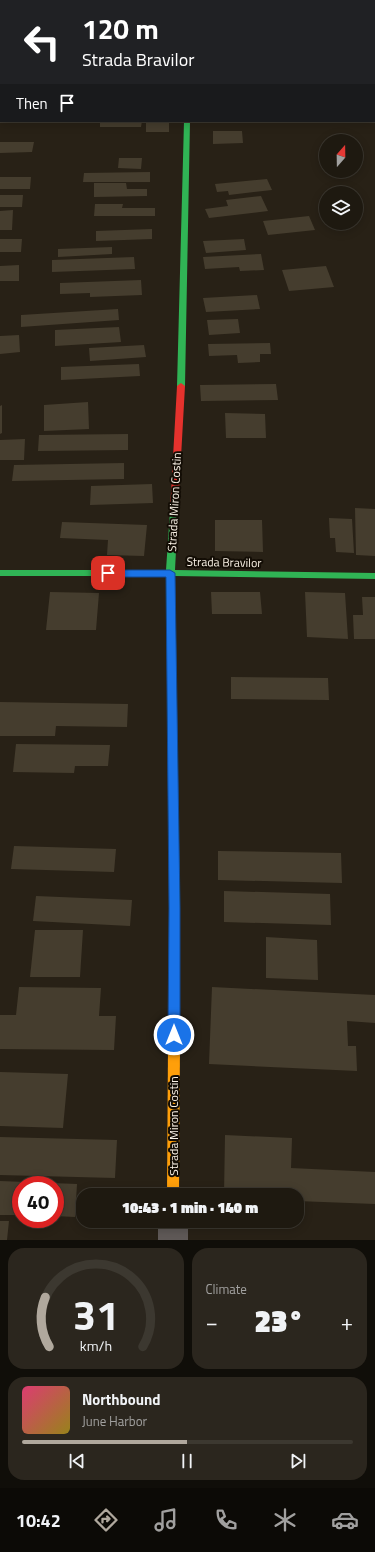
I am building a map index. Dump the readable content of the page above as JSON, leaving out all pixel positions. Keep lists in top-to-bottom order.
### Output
{
  "streets": {
    "street": ["Strada Miron Costin", "Strada Bravilor"]
  },
  "crossings": [
    ["Strada Miron Costin", "Strada Bravilor"]
  ],
  "north": "top",
  "page": {
    "turn": ["120 m", "Strada Bravilor"],
    "then": "Then",
    "limit": "40",
    "trip": "10:43 · 1 min · 140 m",
    "tile": "Climate",
    "heat": ["−", "23°", "+"],
    "song": ["Northbound", "June Harbor"],
    "tabs": "10:42",
    "gauge": ["31", "km/h"]
  }
}
